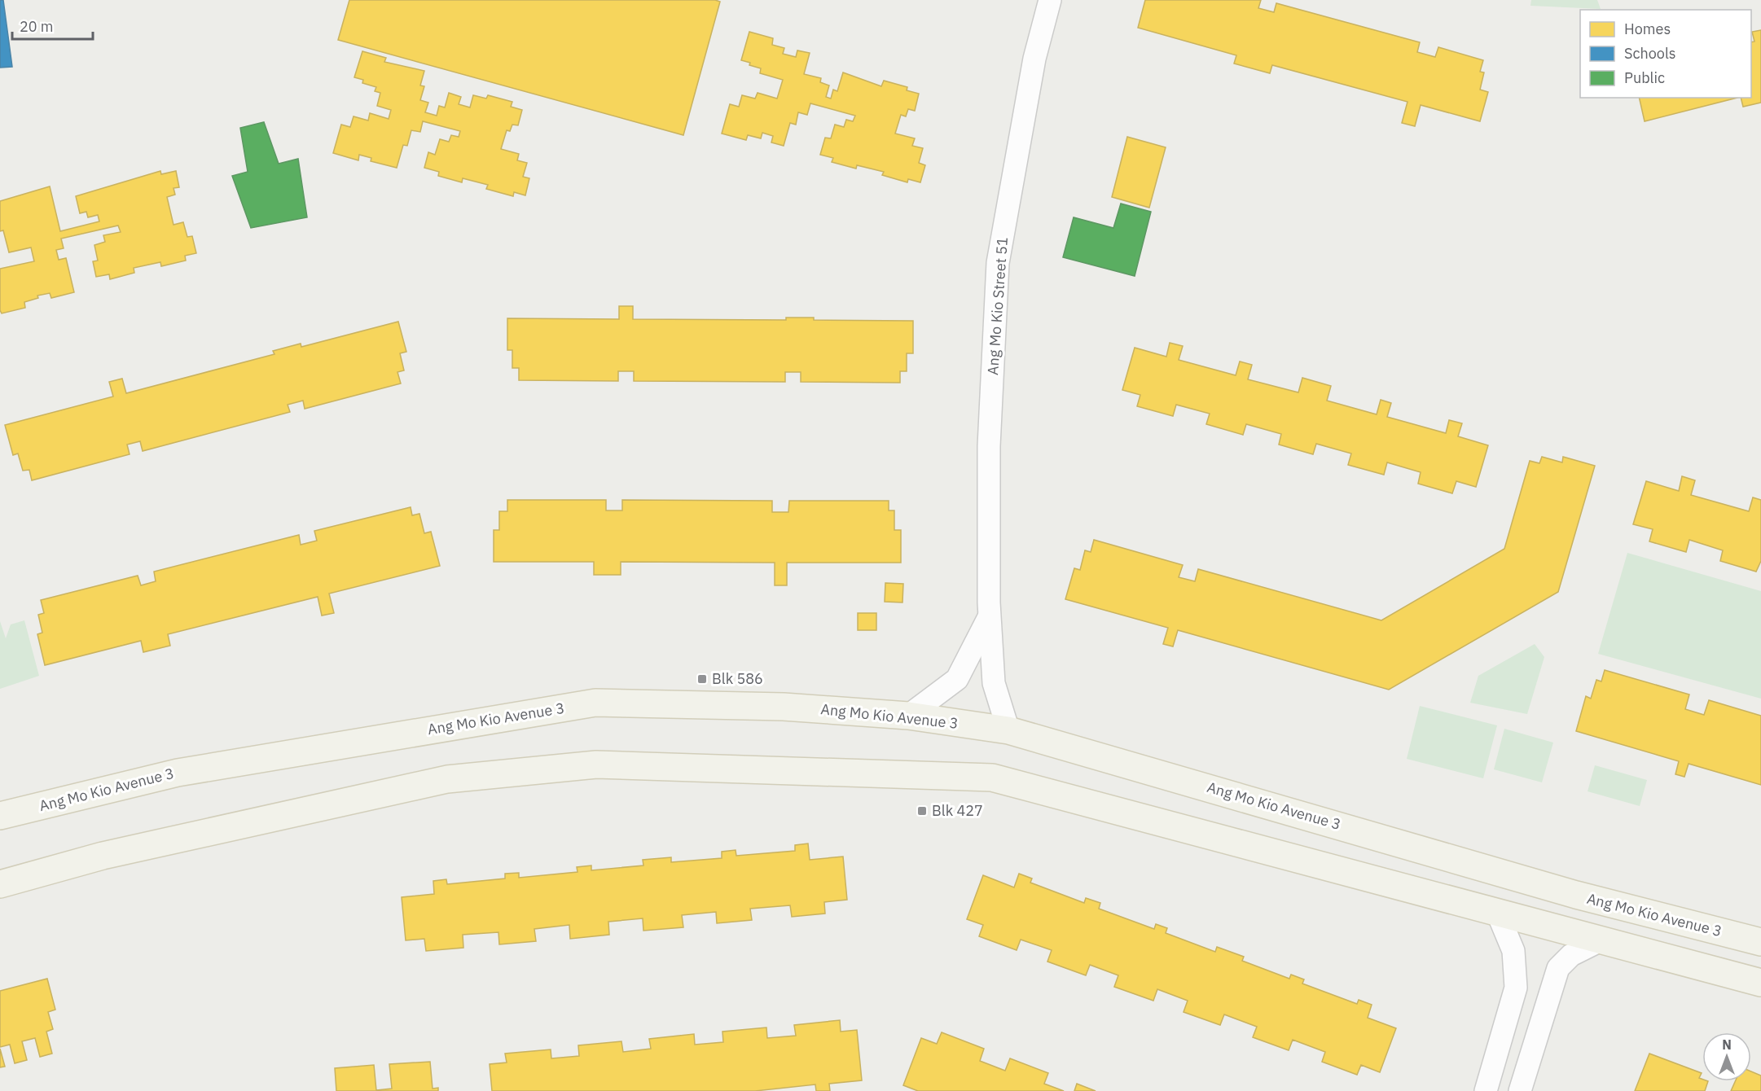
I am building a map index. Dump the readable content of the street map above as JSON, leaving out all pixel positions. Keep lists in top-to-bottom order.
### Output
{
  "streets": {
    "main road": ["Ang Mo Kio Avenue 3"],
    "street": ["Ang Mo Kio Street 51"]
  },
  "crossings": [
    ["Ang Mo Kio Street 51", "Ang Mo Kio Avenue 3"]
  ],
  "places": {
    "transit": ["Blk 586", "Blk 427"]
  },
  "legend": ["Homes", "Schools", "Public"],
  "scale_bar": "20 m",
  "north": "top"
}
